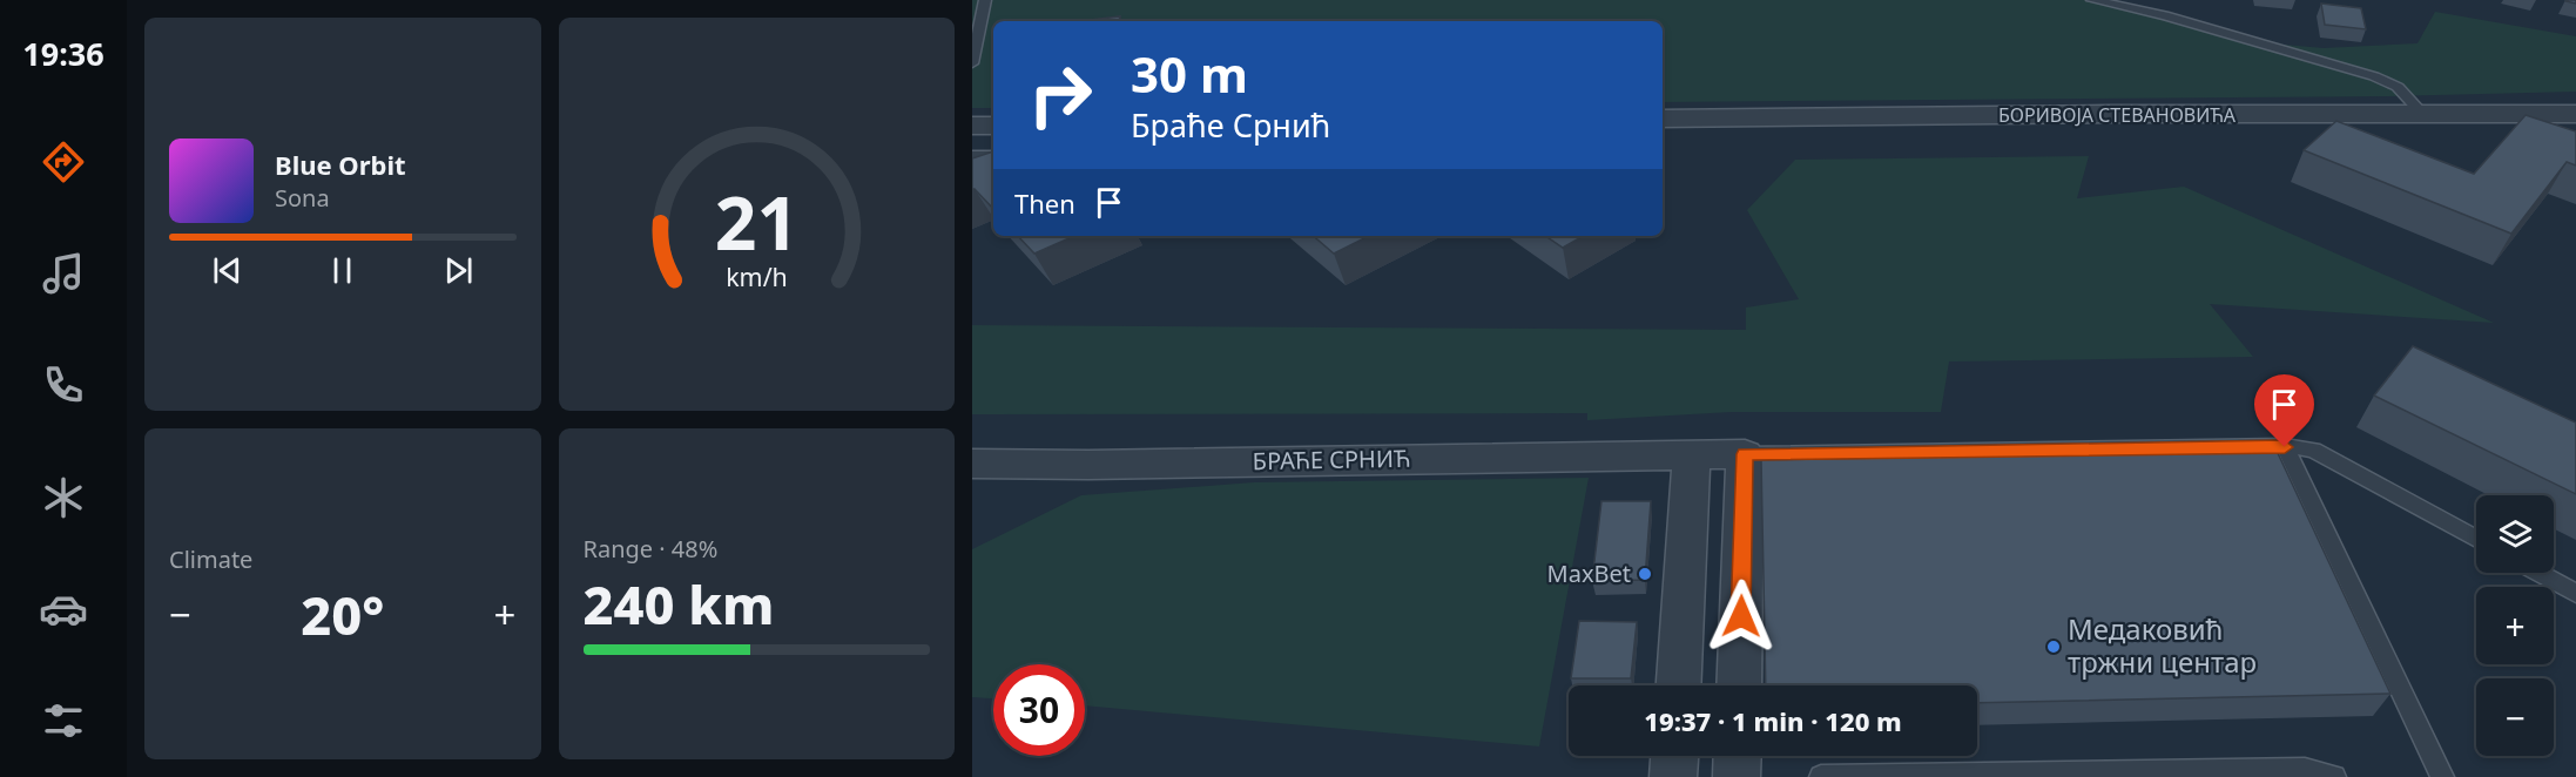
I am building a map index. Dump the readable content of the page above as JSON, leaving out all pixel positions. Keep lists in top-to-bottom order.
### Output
{
  "streets": {
    "street": ["БОРИВОЈА СТЕВАНОВИЋА", "БРАЋЕ СРНИЋ"]
  },
  "places": ["MaxBet", "Медаковић тржни центар"],
  "page": {
    "tabs": "19:36",
    "turn": ["30 m", "Браће Срнић"],
    "song": ["Blue Orbit", "Sona"],
    "then": "Then",
    "tile": [
      "Climate",
      ["Range · 48%", "240 km"]
    ],
    "map_buttons": ["+", "−"],
    "heat": ["−", "20°", "+"],
    "limit": "30",
    "trip": "19:37 · 1 min · 120 m",
    "gauge": ["21", "km/h"]
  }
}
